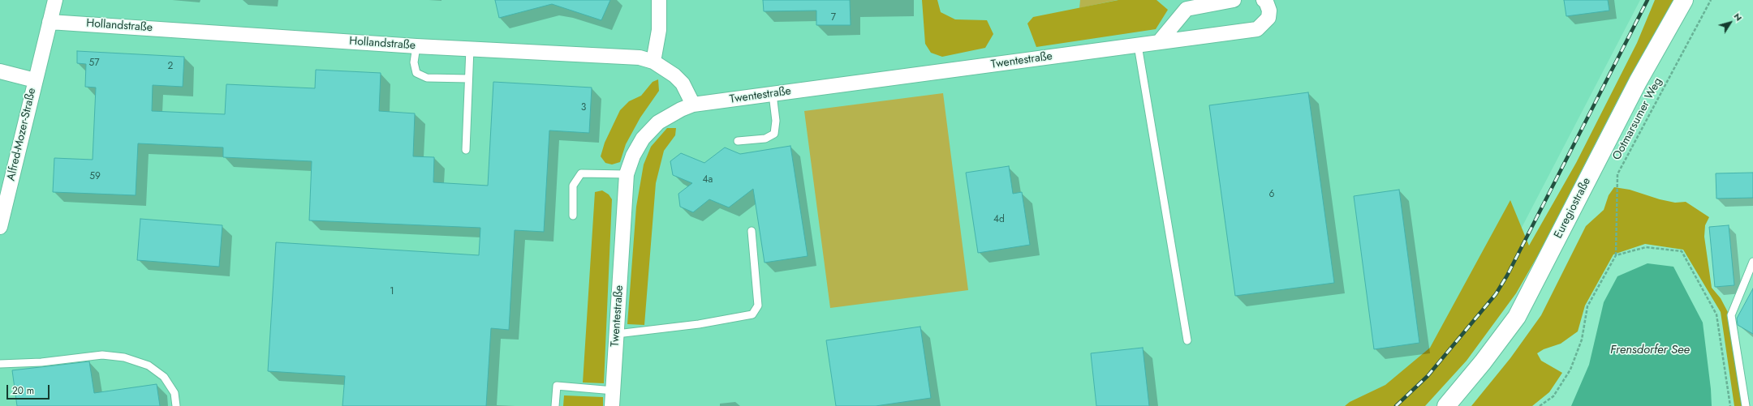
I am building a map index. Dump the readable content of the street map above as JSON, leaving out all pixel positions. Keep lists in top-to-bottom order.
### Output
{
  "streets": {
    "main road": ["Euregiostraße"],
    "street": ["Hollandstraße", "Twentestraße", "Alfred-Mozer-Straße"],
    "path": ["Ootmarsumer Weg"]
  },
  "crossings": [
    ["Hollandstraße", "Twentestraße"],
    ["Hollandstraße", "Alfred-Mozer-Straße"]
  ],
  "water": ["Frensdorfer See"],
  "house_numbers": [
    "7",
    "57",
    "2",
    "3",
    "59",
    "4a",
    "6",
    "4d",
    "1"
  ],
  "scale_bar": "20 m",
  "north": "top right"
}
